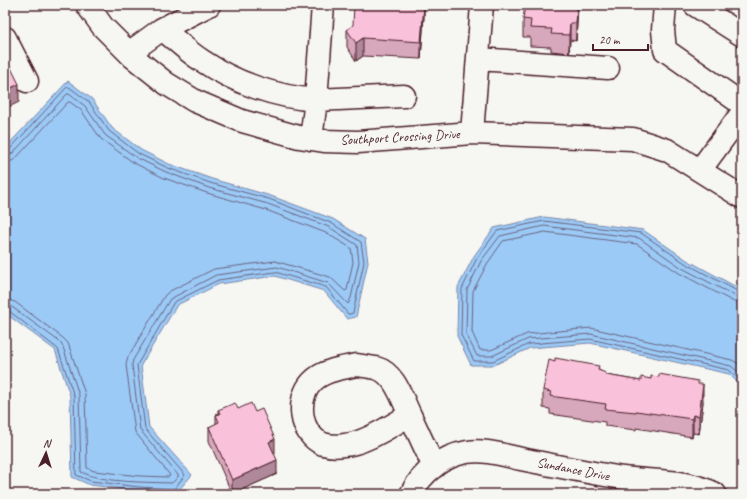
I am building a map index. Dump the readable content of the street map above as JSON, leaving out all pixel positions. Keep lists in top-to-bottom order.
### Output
{
  "streets": {
    "street": ["Southport Crossing Drive", "Sundance Drive"]
  },
  "scale_bar": "20 m",
  "north": "top"
}
